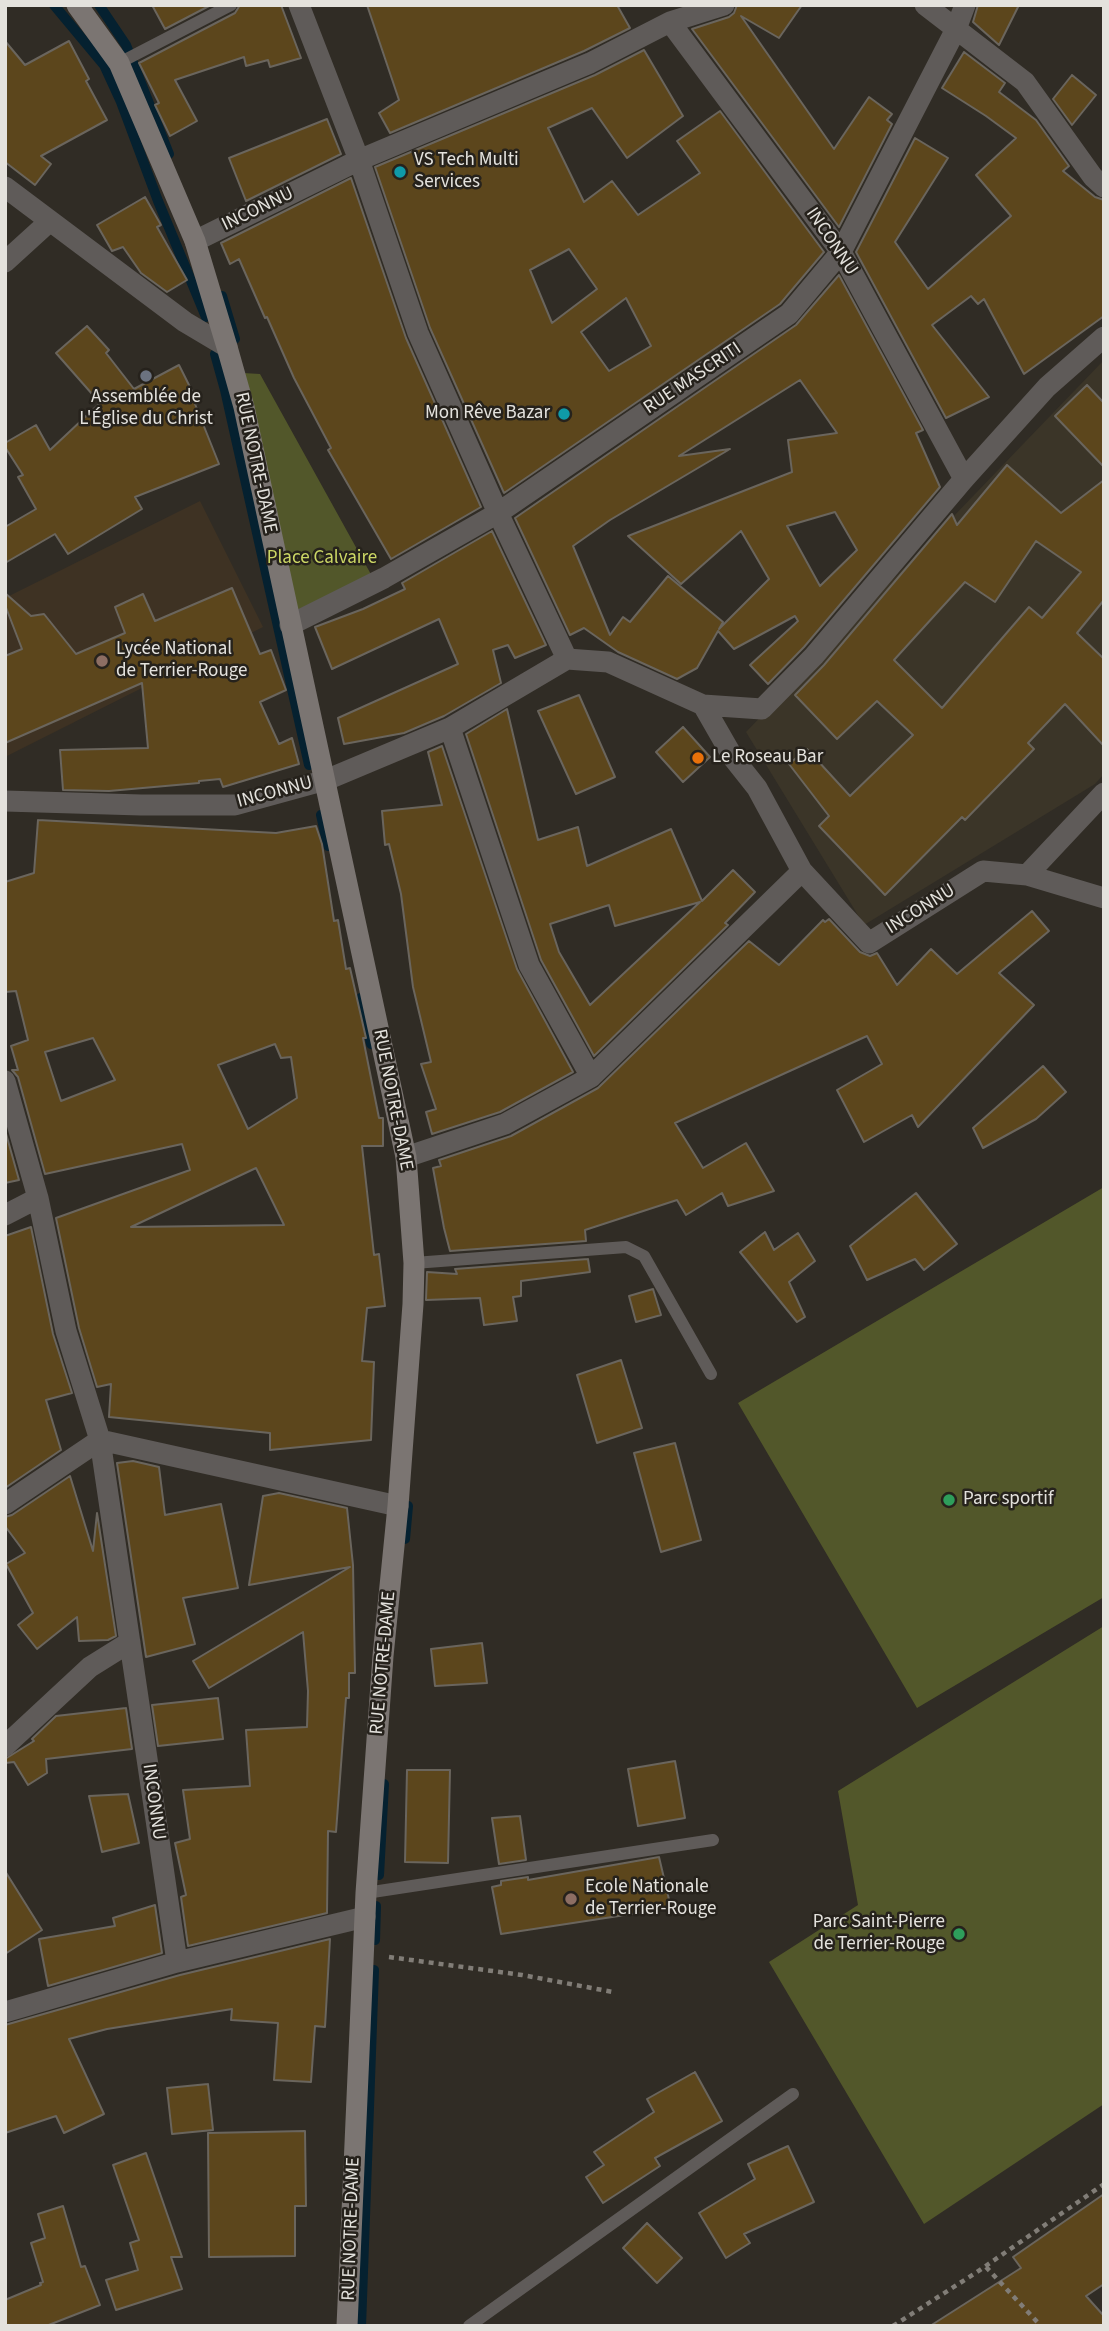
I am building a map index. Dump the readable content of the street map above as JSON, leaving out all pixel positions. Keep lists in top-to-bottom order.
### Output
{
  "streets": {
    "street": ["INCONNU", "RUE MASCRITI", "RUE NOTRE-DAME"]
  },
  "crossings": [
    ["INCONNU", "RUE MASCRITI"],
    ["INCONNU", "RUE NOTRE-DAME"],
    ["RUE MASCRITI", "RUE NOTRE-DAME"]
  ],
  "parks": ["Place Calvaire"],
  "places": [
    "VS Tech Multi Services",
    "Assemblée de L'Église du Christ",
    "Mon Rêve Bazar",
    "Lycée National de Terrier-Rouge",
    "Le Roseau Bar",
    "Parc sportif",
    "Ecole Nationale de Terrier-Rouge",
    "Parc Saint-Pierre de Terrier-Rouge"
  ]
}
